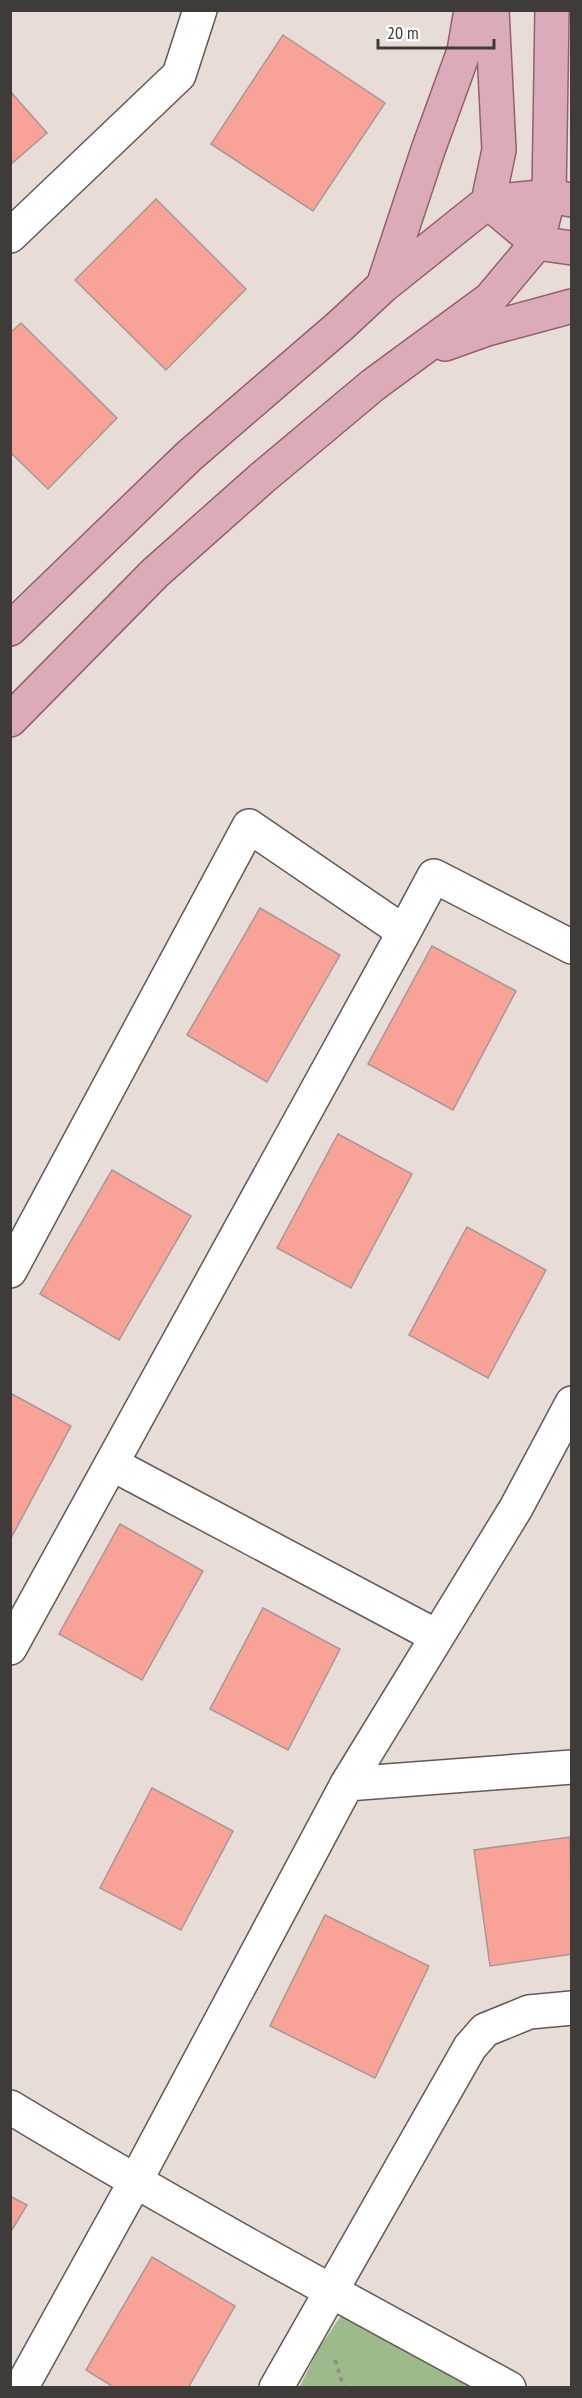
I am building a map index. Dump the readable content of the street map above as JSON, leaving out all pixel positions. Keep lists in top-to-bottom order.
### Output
{
  "scale_bar": "20 m"
}
